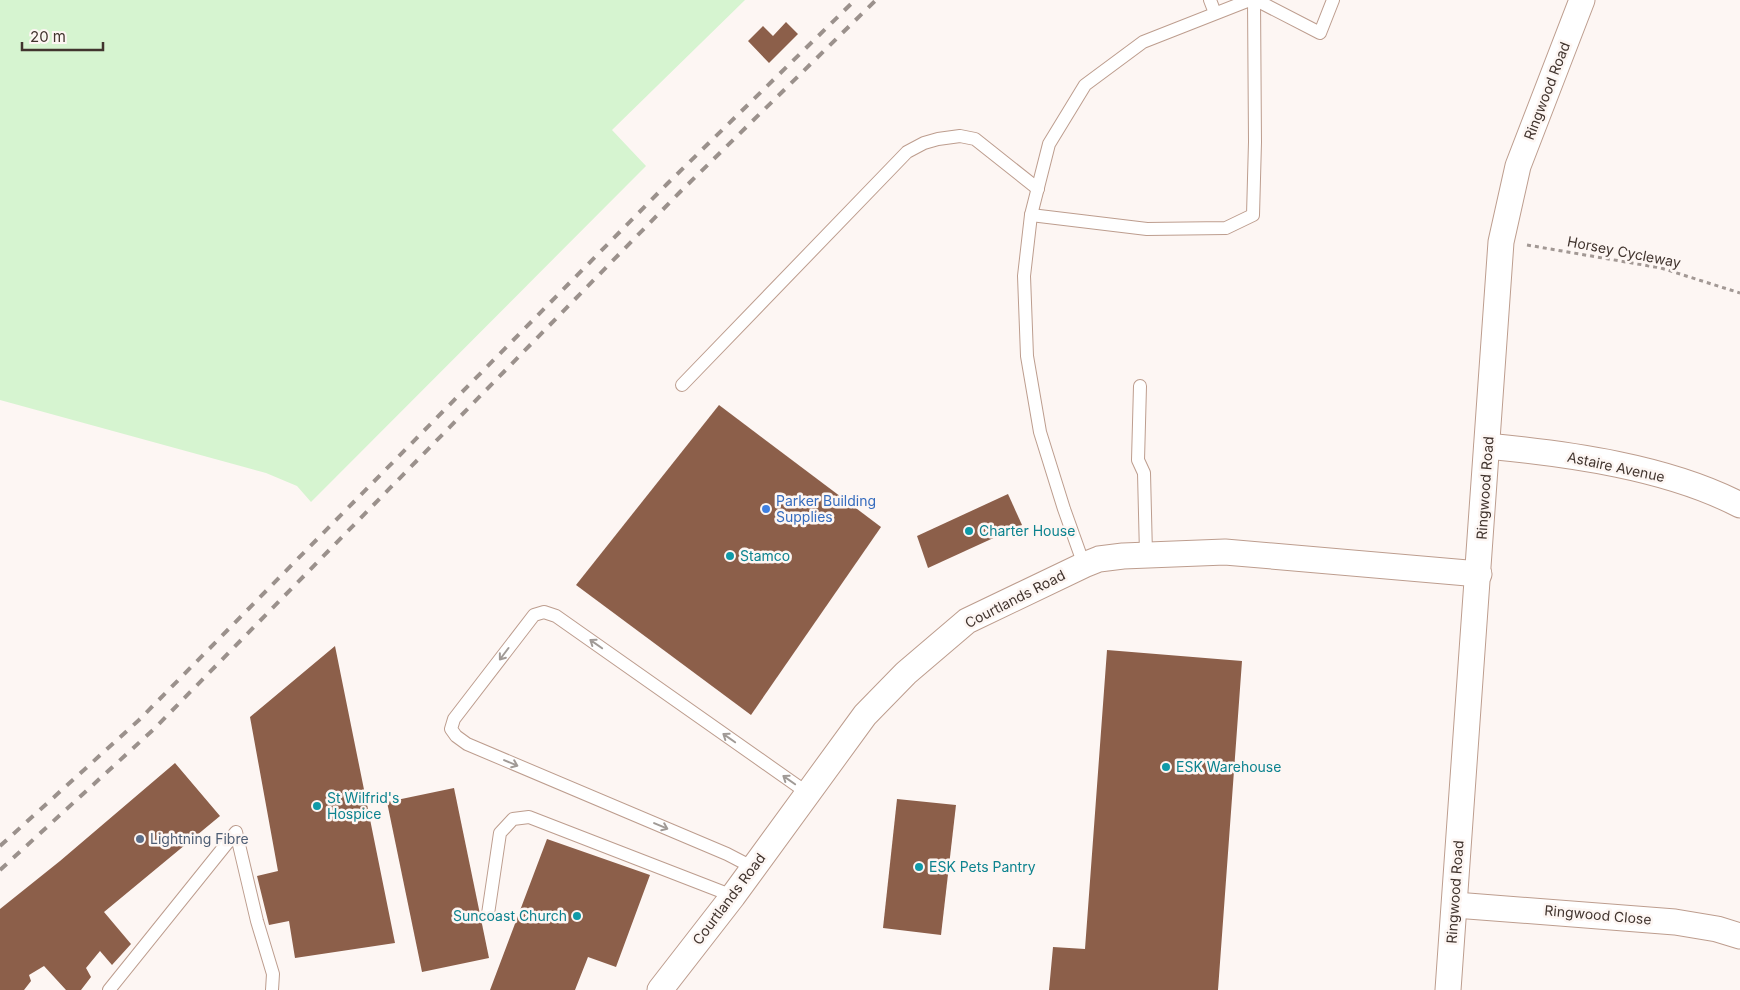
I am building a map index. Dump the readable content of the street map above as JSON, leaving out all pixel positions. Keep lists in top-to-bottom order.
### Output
{
  "streets": {
    "street": [
      "Ringwood Road",
      "Astaire Avenue",
      "Courtlands Road",
      "Ringwood Close"
    ],
    "path": ["Horsey Cycleway"]
  },
  "crossings": [
    ["Ringwood Road", "Horsey Cycleway"],
    ["Ringwood Road", "Astaire Avenue"],
    ["Ringwood Road", "Courtlands Road"],
    ["Ringwood Road", "Ringwood Close"]
  ],
  "places": [
    "Parker Building Supplies",
    "Charter House",
    "Stamco",
    "ESK Warehouse",
    "St Wilfrid's Hospice",
    "Lightning Fibre",
    "ESK Pets Pantry",
    "Suncoast Church"
  ],
  "scale_bar": "20 m"
}
